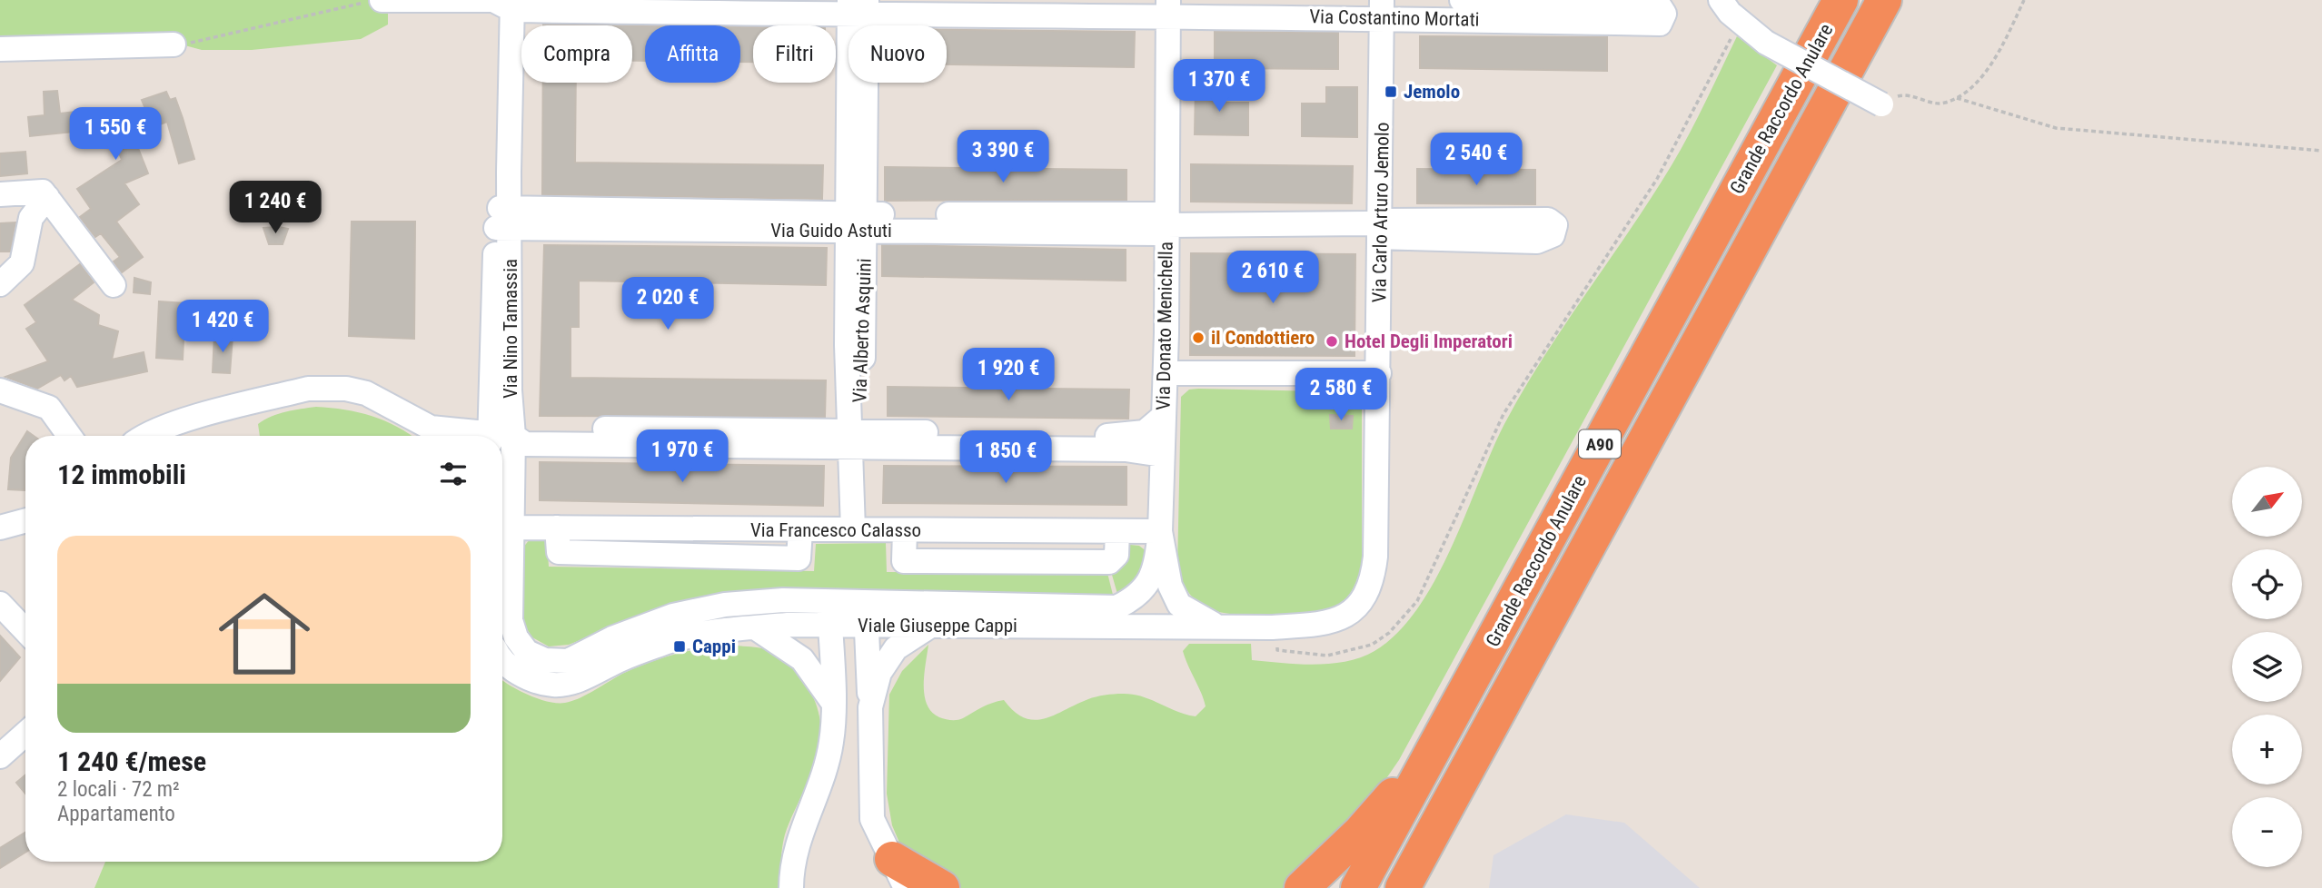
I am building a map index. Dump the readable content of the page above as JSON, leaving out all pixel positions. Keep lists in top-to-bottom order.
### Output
{
  "streets": {
    "highway": ["Grande Raccordo Anulare", "A90"],
    "street": [
      "Via Costantino Mortati",
      "Via Carlo Arturo Jemolo",
      "Via Guido Astuti",
      "Via Donato Menichella",
      "Via Nino Tamassia",
      "Via Alberto Asquini",
      "Via Francesco Calasso",
      "Viale Giuseppe Cappi"
    ]
  },
  "crossings": [
    ["Via Costantino Mortati", "Via Carlo Arturo Jemolo"],
    ["Via Costantino Mortati", "Via Donato Menichella"],
    ["Via Costantino Mortati", "Via Nino Tamassia"],
    ["Via Costantino Mortati", "Via Alberto Asquini"],
    ["Via Carlo Arturo Jemolo", "Via Guido Astuti"],
    ["Via Carlo Arturo Jemolo", "Viale Giuseppe Cappi"],
    ["Via Guido Astuti", "Via Donato Menichella"],
    ["Via Guido Astuti", "Via Nino Tamassia"],
    ["Via Guido Astuti", "Via Alberto Asquini"],
    ["Via Donato Menichella", "Via Francesco Calasso"],
    ["Via Donato Menichella", "Viale Giuseppe Cappi"],
    ["Via Nino Tamassia", "Via Francesco Calasso"],
    ["Via Nino Tamassia", "Viale Giuseppe Cappi"],
    ["Via Alberto Asquini", "Via Francesco Calasso"],
    ["Via Francesco Calasso", "Viale Giuseppe Cappi"]
  ],
  "places": {
    "transit": ["Jemolo", "Cappi"],
    "other": ["il Condottiero", "Hotel Degli Imperatori"]
  },
  "north": "top right",
  "page": {
    "chip": [
      "Compra",
      "Affitta",
      "Filtri",
      "Nuovo"
    ],
    "price": [
      "1 370 €",
      "1 550 €",
      "3 390 €",
      "2 540 €",
      "1 240 €",
      "2 610 €",
      "2 020 €",
      "1 420 €",
      "1 920 €",
      "2 580 €",
      "1 970 €",
      "1 850 €"
    ],
    "heading": "12 immobili",
    "map_buttons": ["+", "−"],
    "list": [
      {
        "name": "1 240 €/mese",
        "note": "2 locali · 72 m² · Appartamento"
      }
    ]
  }
}
